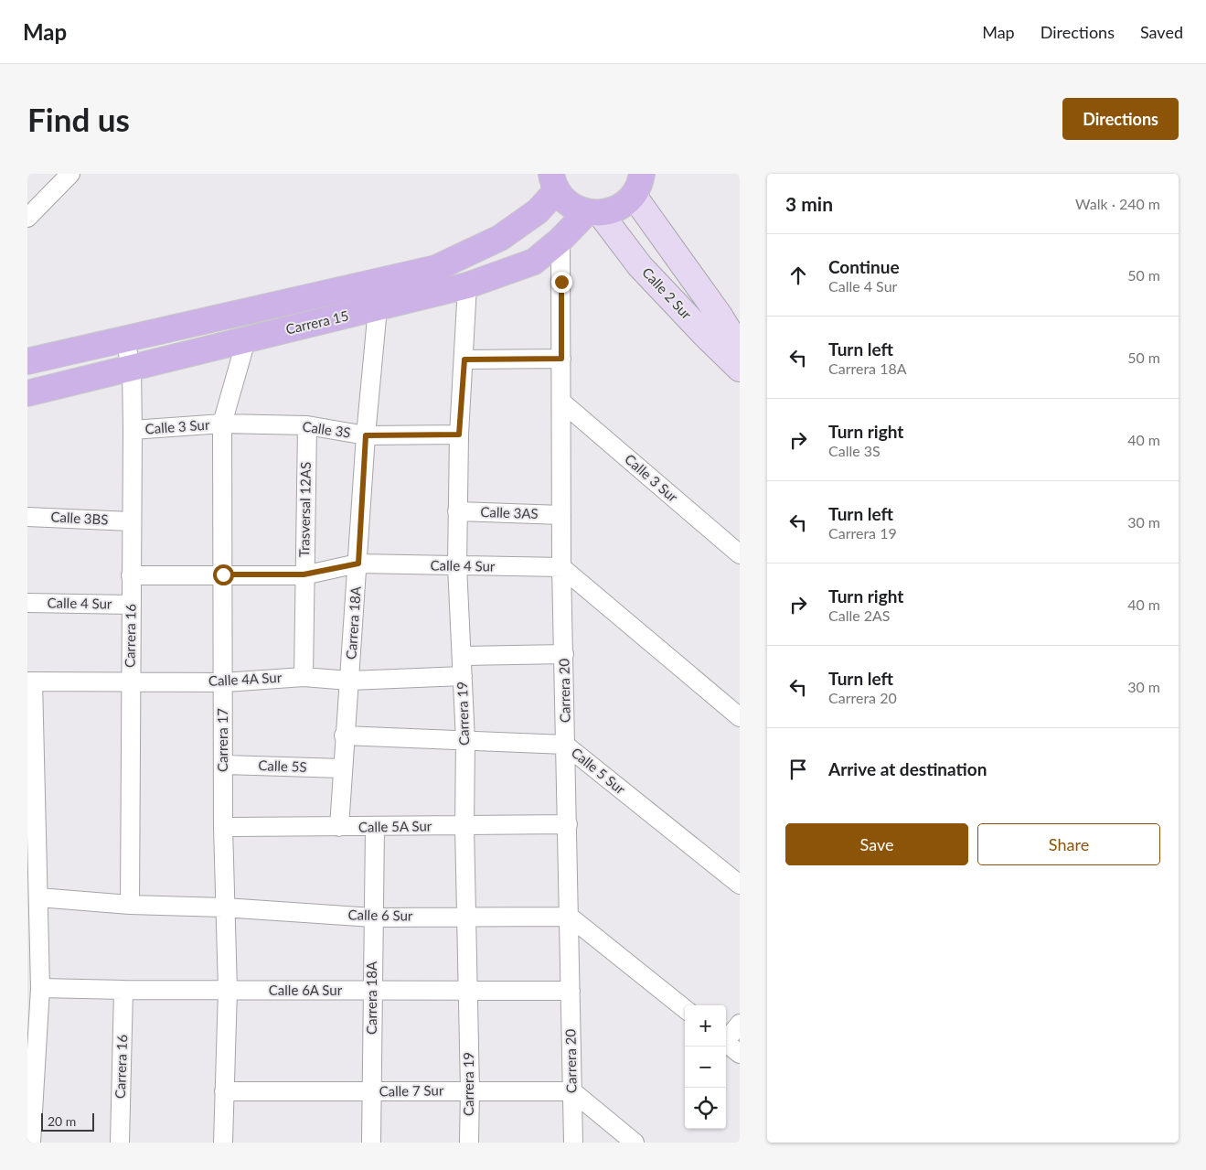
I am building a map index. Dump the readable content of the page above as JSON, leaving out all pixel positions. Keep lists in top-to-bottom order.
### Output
{
  "streets": {
    "main road": ["Carrera 15"],
    "street": [
      "Calle 2 Sur",
      "Calle 3 Sur",
      "Calle 3S",
      "Trasversal 12AS",
      "Calle 3AS",
      "Calle 3BS",
      "Calle 4 Sur",
      "Carrera 18A",
      "Carrera 16",
      "Calle 4A Sur",
      "Carrera 20",
      "Carrera 19",
      "Carrera 17",
      "Calle 5S",
      "Calle 5 Sur",
      "Calle 5A Sur",
      "Calle 6 Sur",
      "Calle 6A Sur",
      "Calle 7 Sur"
    ]
  },
  "crossings": [
    ["Calle 2 Sur", "Carrera 15"],
    ["Carrera 15", "Carrera 18A"],
    ["Carrera 15", "Carrera 16"],
    ["Carrera 15", "Carrera 20"],
    ["Carrera 15", "Carrera 19"],
    ["Carrera 15", "Carrera 17"],
    ["Calle 3 Sur", "Calle 3S"],
    ["Calle 3 Sur", "Carrera 16"],
    ["Calle 3 Sur", "Carrera 20"],
    ["Calle 3 Sur", "Carrera 17"],
    ["Calle 3S", "Trasversal 12AS"],
    ["Calle 3S", "Carrera 18A"],
    ["Calle 3S", "Carrera 19"],
    ["Calle 3S", "Carrera 17"],
    ["Trasversal 12AS", "Calle 4 Sur"],
    ["Trasversal 12AS", "Calle 4A Sur"],
    ["Calle 3AS", "Carrera 20"],
    ["Calle 3AS", "Carrera 19"],
    ["Calle 3BS", "Carrera 16"],
    ["Calle 4 Sur", "Carrera 18A"],
    ["Calle 4 Sur", "Carrera 16"],
    ["Calle 4 Sur", "Carrera 20"],
    ["Calle 4 Sur", "Carrera 19"],
    ["Calle 4 Sur", "Carrera 17"],
    ["Carrera 18A", "Calle 4A Sur"],
    ["Carrera 18A", "Calle 5S"],
    ["Carrera 18A", "Calle 5 Sur"],
    ["Carrera 18A", "Calle 5A Sur"],
    ["Carrera 18A", "Calle 6 Sur"],
    ["Carrera 18A", "Calle 6A Sur"],
    ["Carrera 18A", "Calle 7 Sur"],
    ["Carrera 16", "Calle 4A Sur"],
    ["Carrera 16", "Calle 6 Sur"],
    ["Carrera 16", "Calle 6A Sur"],
    ["Calle 4A Sur", "Carrera 19"],
    ["Calle 4A Sur", "Carrera 17"],
    ["Carrera 20", "Calle 5 Sur"],
    ["Carrera 20", "Calle 5A Sur"],
    ["Carrera 20", "Calle 6 Sur"],
    ["Carrera 20", "Calle 6A Sur"],
    ["Carrera 20", "Calle 7 Sur"],
    ["Carrera 19", "Calle 5 Sur"],
    ["Carrera 19", "Calle 5A Sur"],
    ["Carrera 19", "Calle 6 Sur"],
    ["Carrera 19", "Calle 6A Sur"],
    ["Carrera 19", "Calle 7 Sur"],
    ["Carrera 17", "Calle 5S"],
    ["Carrera 17", "Calle 5A Sur"],
    ["Carrera 17", "Calle 6 Sur"],
    ["Carrera 17", "Calle 6A Sur"],
    ["Carrera 17", "Calle 7 Sur"]
  ],
  "scale_bar": "20 m",
  "page": {
    "header": "Map",
    "nav": ["Map", "Directions", "Saved"],
    "buttons": [
      "Directions",
      ["Save", "Share"]
    ],
    "title": "Find us",
    "heading": ["3 min", "Walk · 240 m"],
    "list": [
      ["Continue", "Calle 4 Sur", "50 m"],
      ["Turn left", "Carrera 18A", "50 m"],
      ["Turn right", "Calle 3S", "40 m"],
      ["Turn left", "Carrera 19", "30 m"],
      ["Turn right", "Calle 2AS", "40 m"],
      ["Turn left", "Carrera 20", "30 m"],
      "Arrive at destination"
    ],
    "map_buttons": ["+", "−"],
    "scale": "20 m"
  }
}
